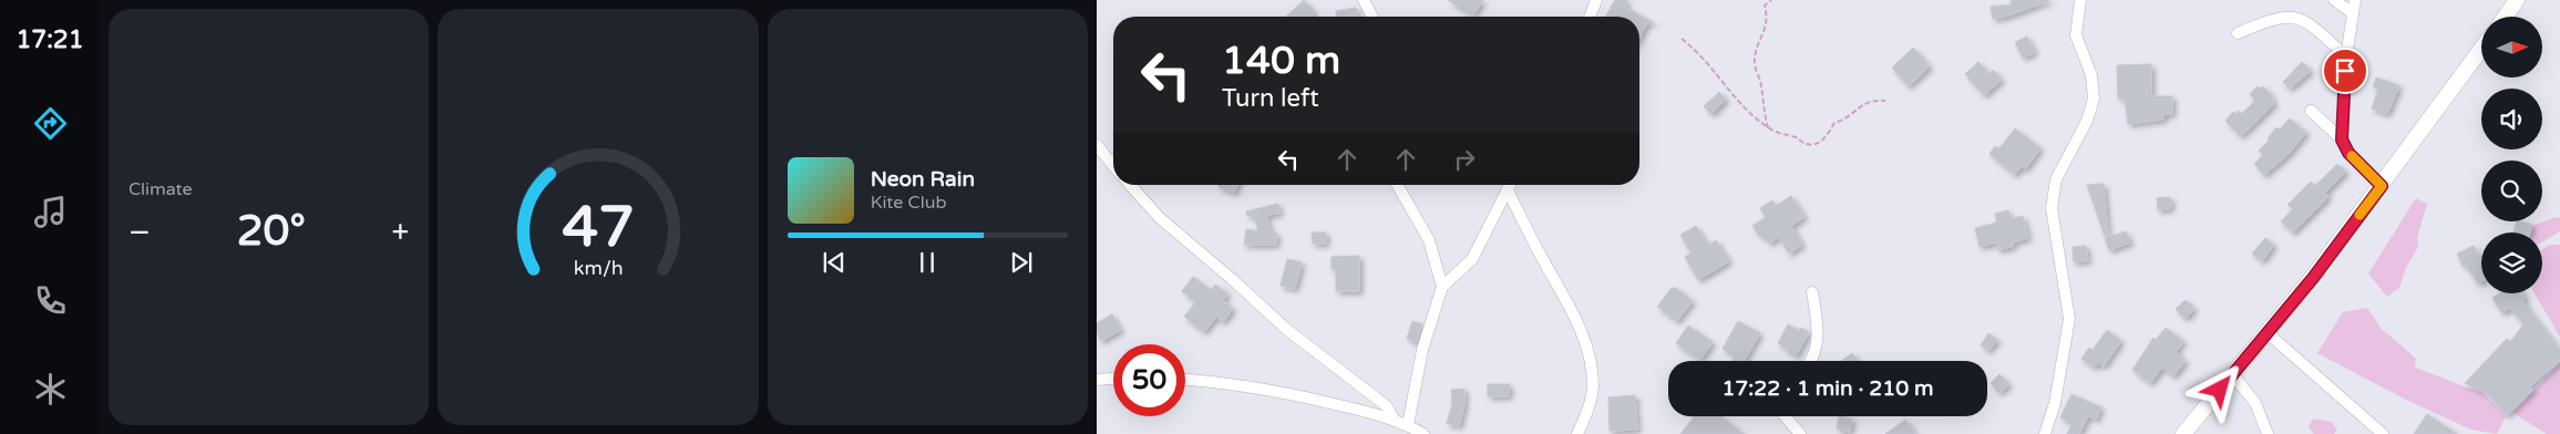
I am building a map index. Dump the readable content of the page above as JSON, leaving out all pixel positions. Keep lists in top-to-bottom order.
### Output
{
  "north": "right",
  "page": {
    "tabs": "17:21",
    "tile": "Climate",
    "turn": ["140 m", "Turn left"],
    "song": ["Neon Rain", "Kite Club"],
    "heat": ["−", "20°", "+"],
    "limit": "50",
    "trip": "17:22 · 1 min · 210 m",
    "gauge": ["47", "km/h"]
  }
}
